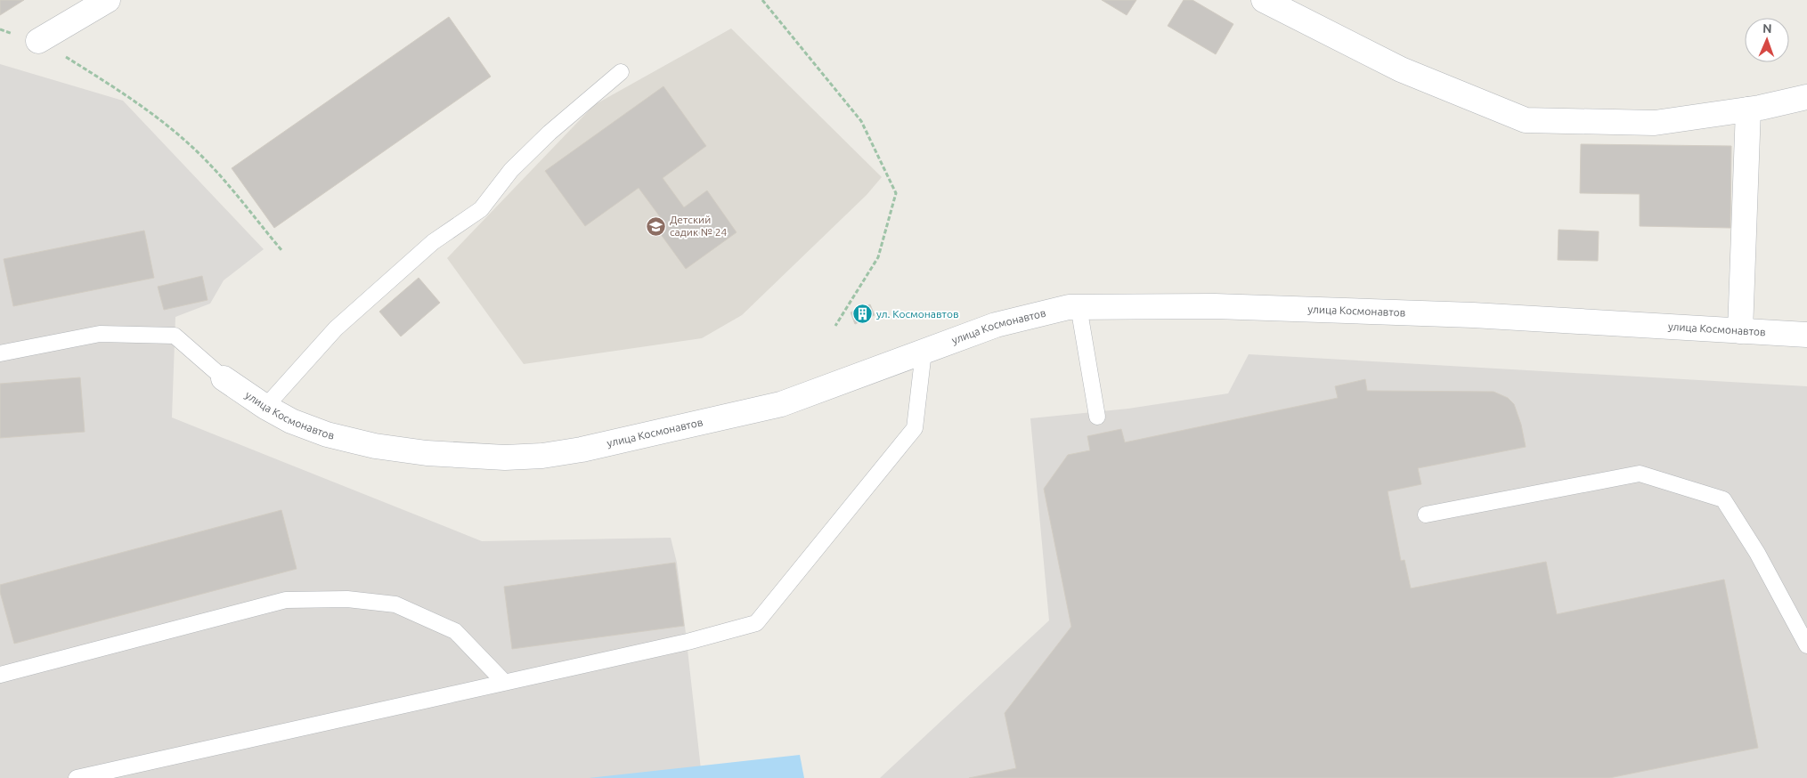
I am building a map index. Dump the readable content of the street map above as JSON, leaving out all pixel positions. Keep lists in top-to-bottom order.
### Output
{
  "streets": {
    "street": ["улица Космонавтов"]
  },
  "places": {
    "school or university": ["Детский садик № 24"],
    "building": ["ул. Космонавтов"]
  },
  "north": "top"
}
